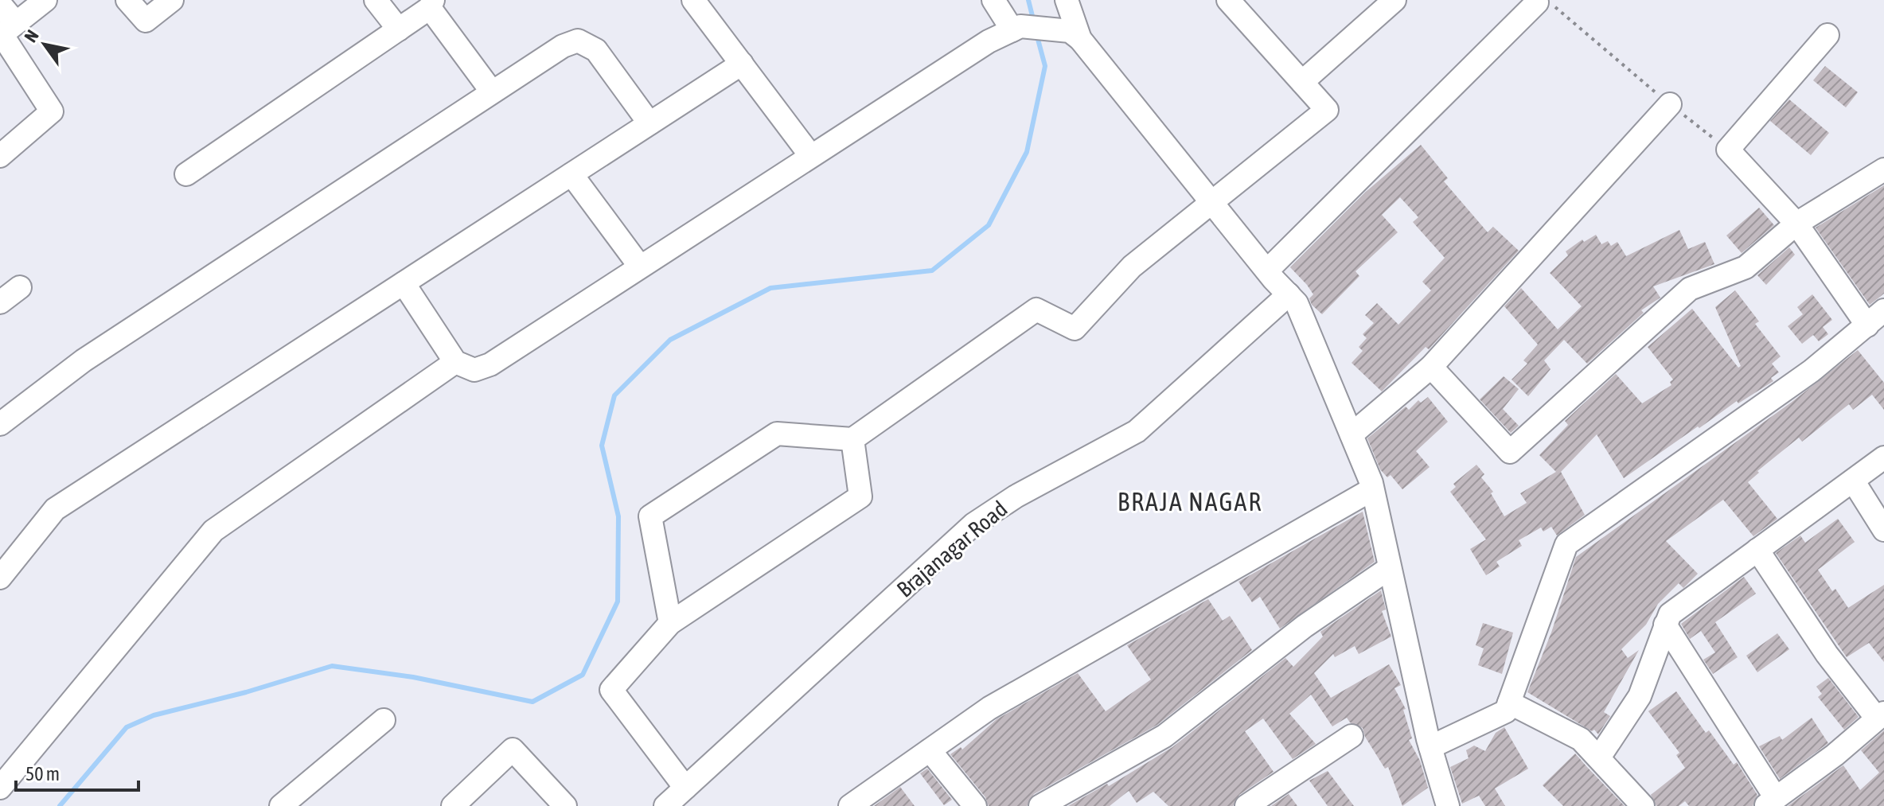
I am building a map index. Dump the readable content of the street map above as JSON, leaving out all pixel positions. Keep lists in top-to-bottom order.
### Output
{
  "streets": {
    "street": ["Brajanagar Road"]
  },
  "districts": ["BRAJA NAGAR"],
  "scale_bar": "50 m",
  "north": "top left"
}
